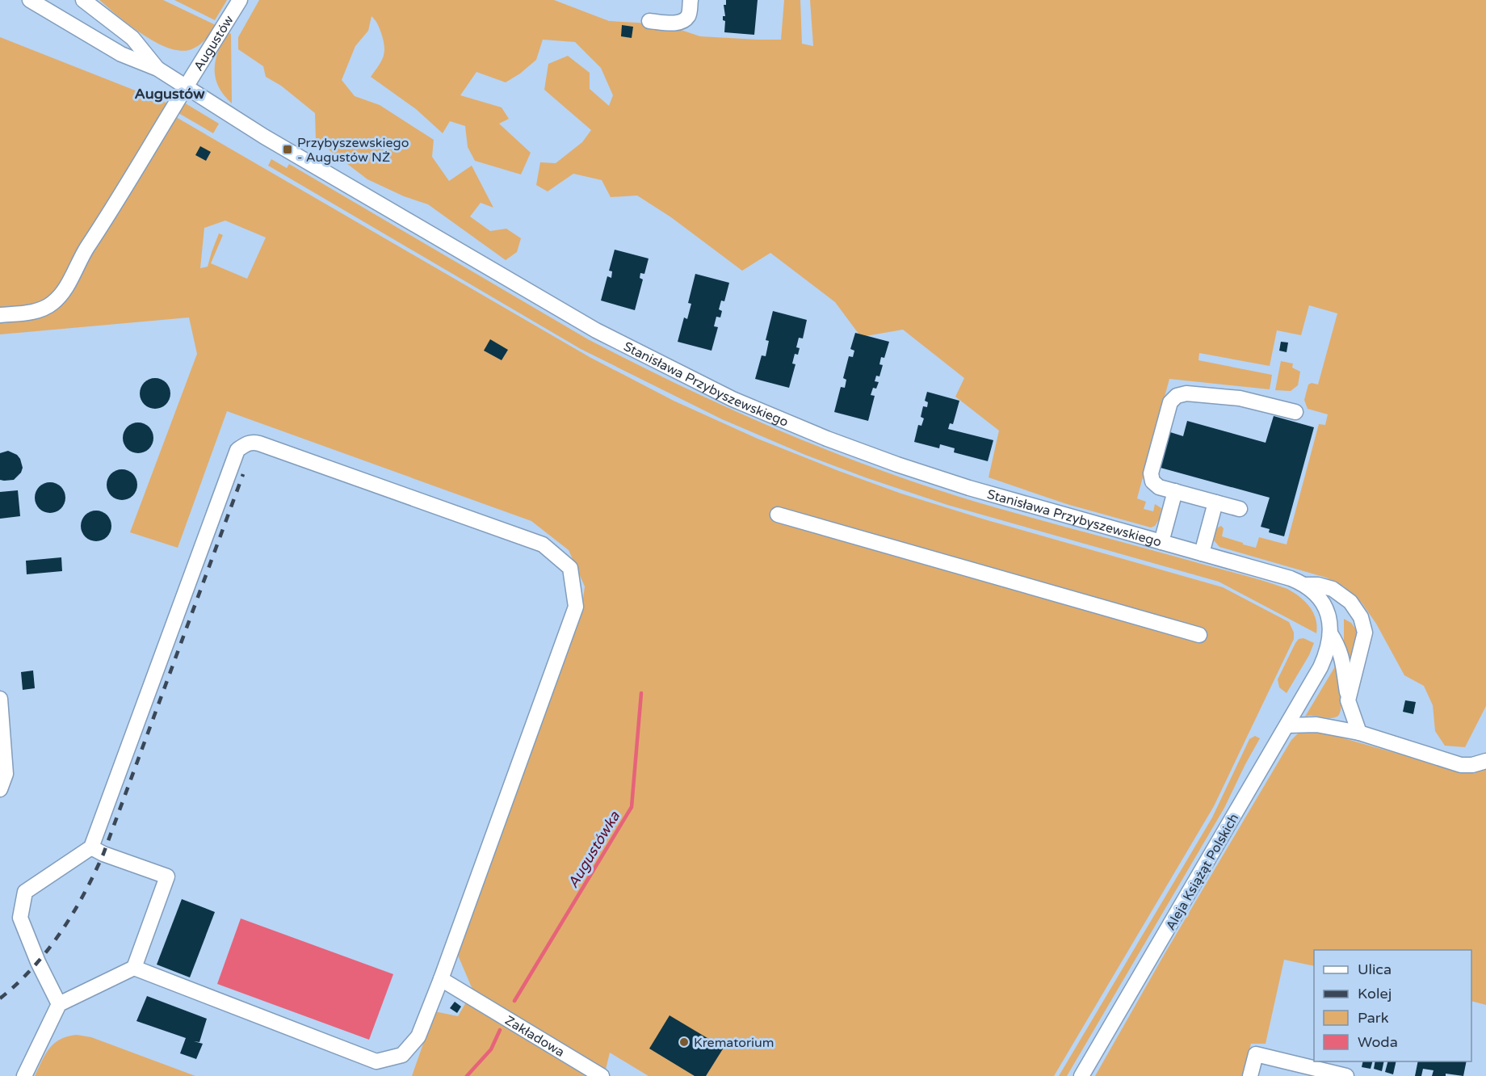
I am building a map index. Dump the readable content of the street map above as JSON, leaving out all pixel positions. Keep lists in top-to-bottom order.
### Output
{
  "streets": {
    "street": [
      "Augustów",
      "Stanisława Przybyszewskiego",
      "Aleja Książąt Polskich",
      "Zakładowa"
    ]
  },
  "crossings": [
    ["Augustów", "Stanisława Przybyszewskiego"],
    ["Stanisława Przybyszewskiego", "Aleja Książąt Polskich"]
  ],
  "districts": ["Augustów"],
  "water": ["Augustówka"],
  "places": {
    "transit": ["Przybyszewskiego - Augustów NŻ"],
    "other": ["Krematorium"]
  },
  "legend": [
    "Ulica",
    "Kolej",
    "Park",
    "Woda"
  ]
}
